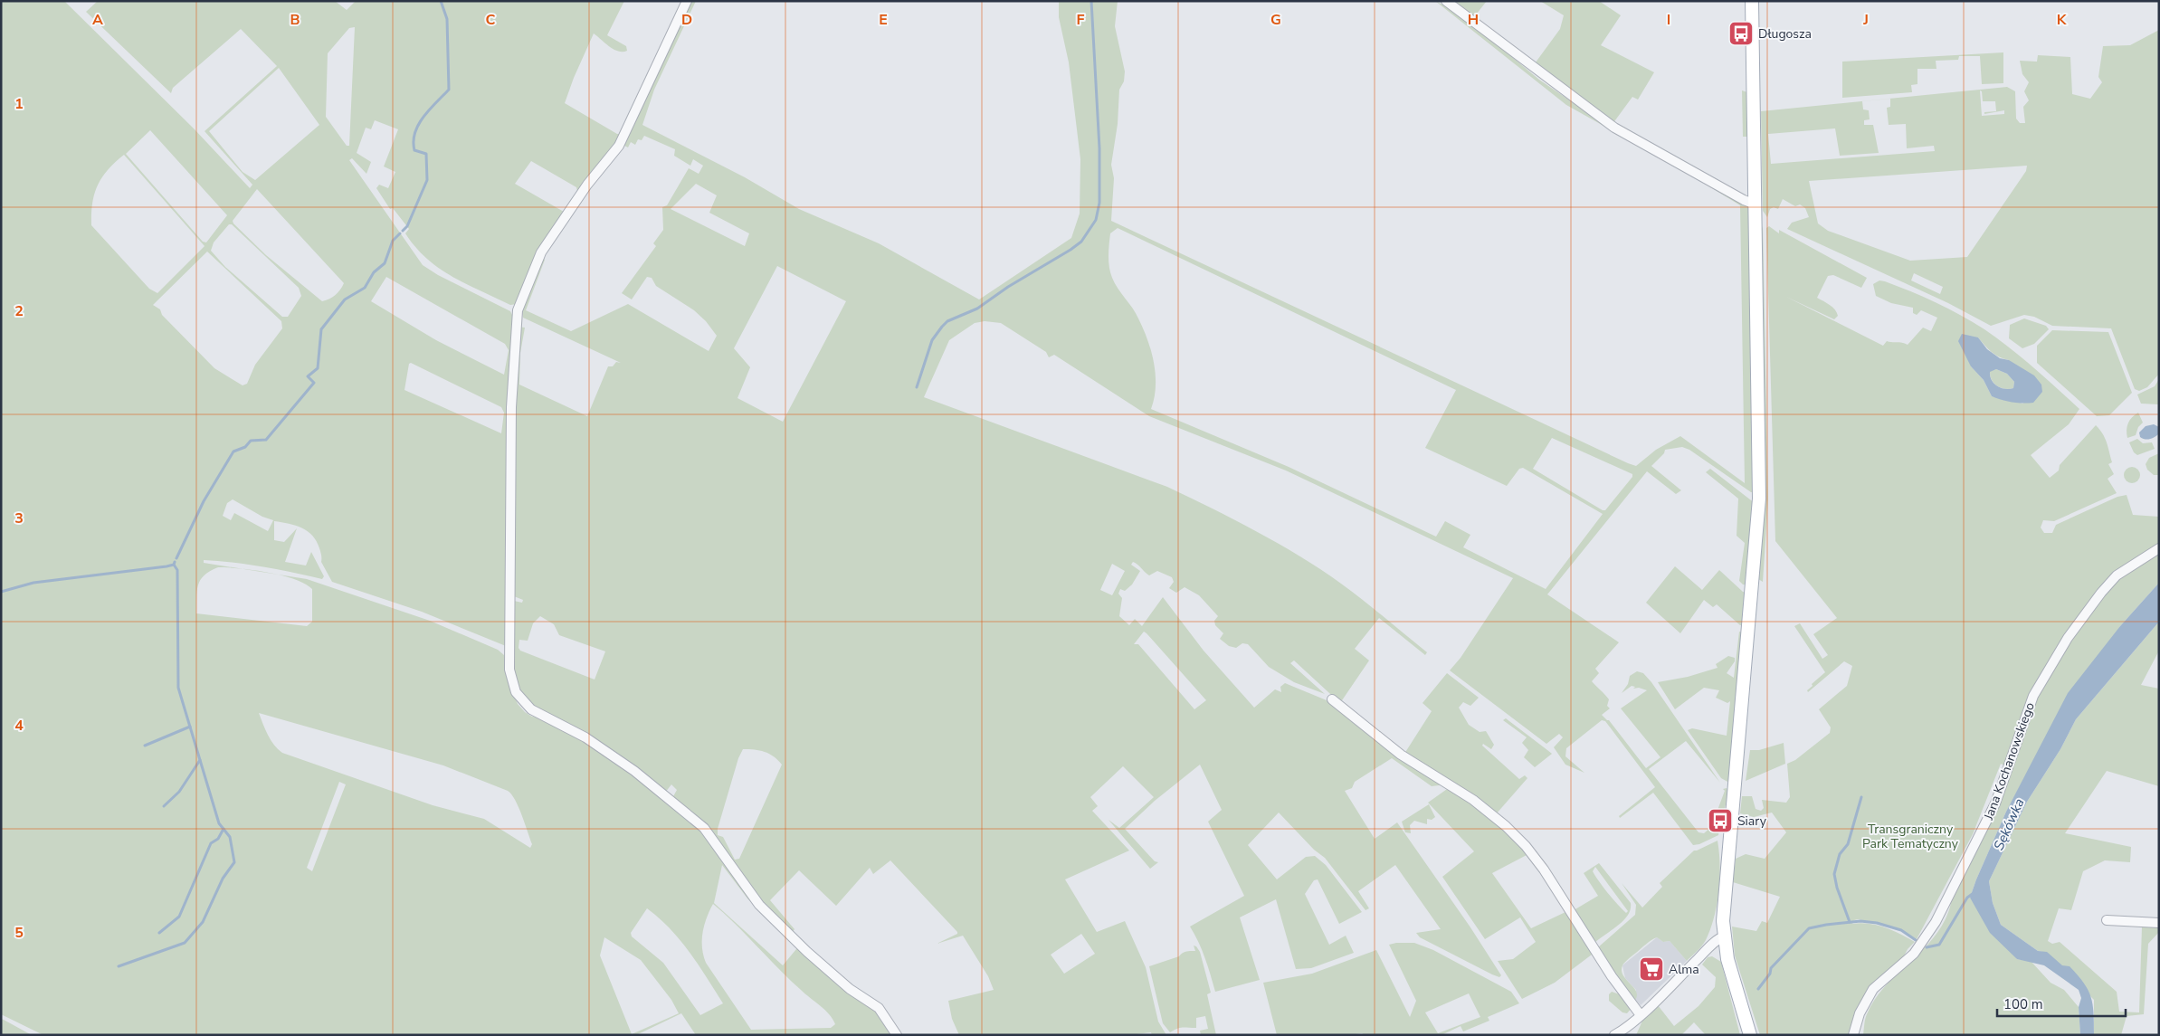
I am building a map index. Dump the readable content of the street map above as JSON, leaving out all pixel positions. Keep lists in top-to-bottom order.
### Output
{
  "streets": {
    "street": ["Jana Kochanowskiego"]
  },
  "water": ["Sękówka"],
  "parks": ["Transgraniczny Park Tematyczny"],
  "places": {
    "bus stop": ["Długosza", "Siary"],
    "supermarket": ["Alma"]
  },
  "scale_bar": "100 m",
  "grid": {
    "columns": [
      "A",
      "B",
      "C",
      "D",
      "E",
      "F",
      "G",
      "H",
      "I",
      "J",
      "K"
    ],
    "rows": [
      "1",
      "2",
      "3",
      "4",
      "5"
    ]
  }
}
